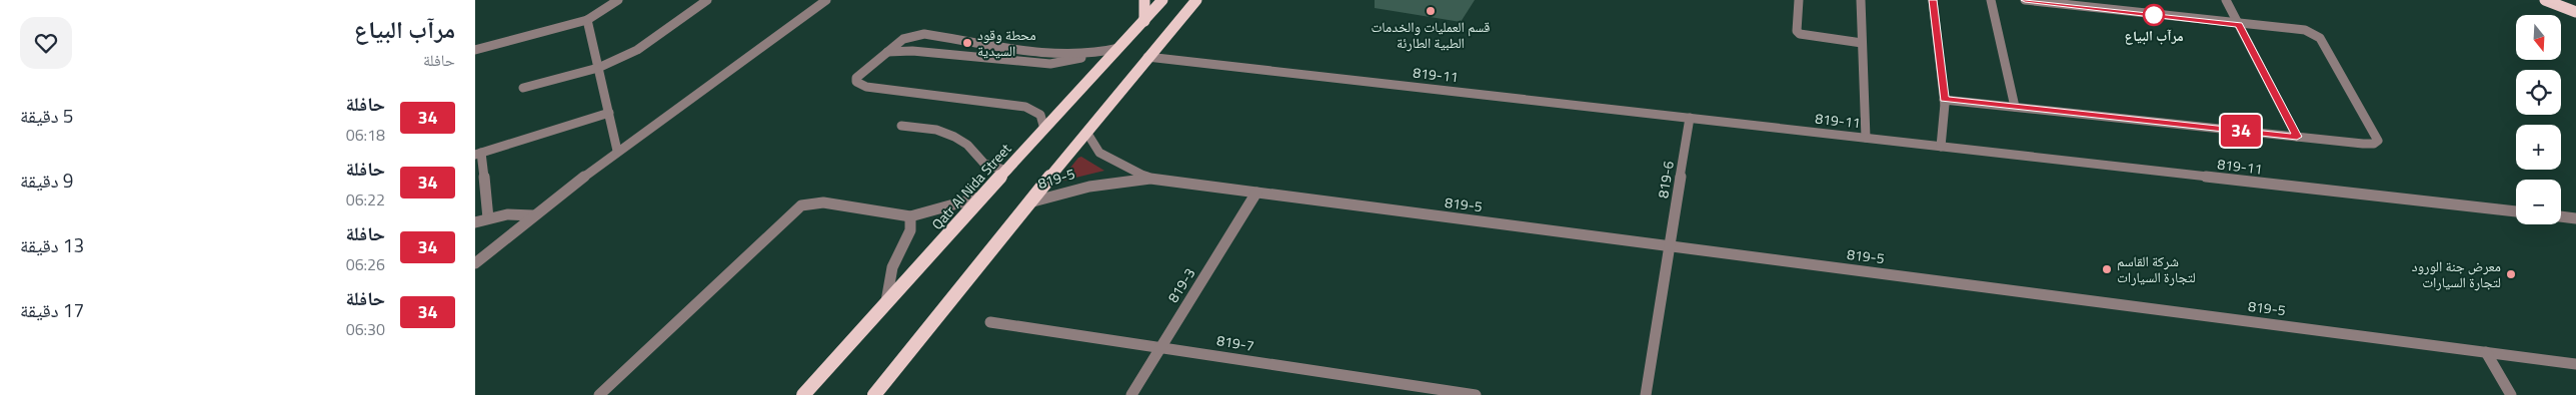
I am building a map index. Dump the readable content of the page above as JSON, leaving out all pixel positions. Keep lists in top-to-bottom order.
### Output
{
  "streets": {
    "main road": ["Qatr Al Nida Street"],
    "street": [
      "819-11",
      "819-5",
      "819-6",
      "819-3",
      "819-7"
    ]
  },
  "crossings": [
    ["819-11", "819-6"],
    ["819-5", "819-6"],
    ["819-5", "819-3"],
    ["819-3", "819-7"]
  ],
  "places": [
    "قسم العمليات والخدمات الطبية الطارئة",
    "مرآب البياع",
    "محطة وقود السيدية",
    "شركة القاسم لتجارة السيارات",
    "معرض جنة الورود لتجارة السيارات"
  ],
  "lines": ["bus line 34"],
  "north": "bottom",
  "page": {
    "on_map": "34",
    "heading": ["مرآب البياع", "حافلة"],
    "map_buttons": ["+", "−"],
    "list": [
      {
        "mark": "34",
        "name": "حافلة",
        "note": "06:18",
        "value": "5 دقيقة"
      },
      {
        "mark": "34",
        "name": "حافلة",
        "note": "06:22",
        "value": "9 دقيقة"
      },
      {
        "mark": "34",
        "name": "حافلة",
        "note": "06:26",
        "value": "13 دقيقة"
      },
      {
        "mark": "34",
        "name": "حافلة",
        "note": "06:30",
        "value": "17 دقيقة"
      }
    ]
  }
}
